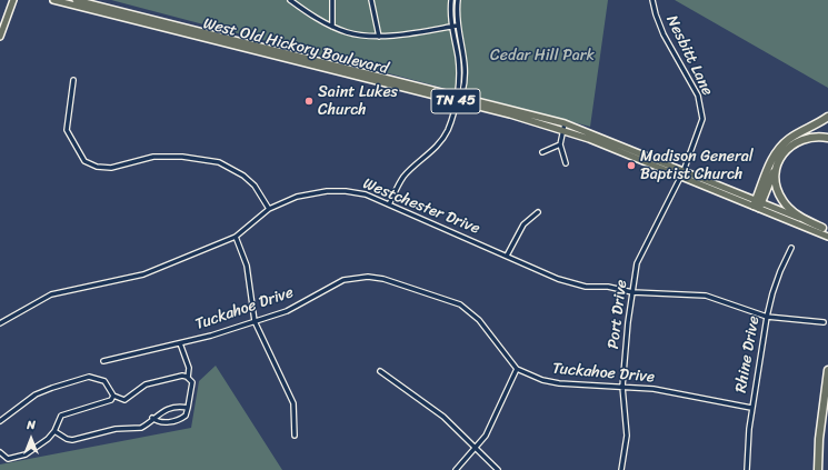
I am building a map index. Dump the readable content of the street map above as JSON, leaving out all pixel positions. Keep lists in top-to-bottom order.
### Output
{
  "streets": {
    "main road": ["West Old Hickory Boulevard", "TN 45"],
    "street": [
      "Nesbitt Lane",
      "Westchester Drive",
      "Tuckahoe Drive",
      "Port Drive",
      "Rhine Drive"
    ]
  },
  "crossings": [
    ["West Old Hickory Boulevard", "Nesbitt Lane"],
    ["West Old Hickory Boulevard", "Port Drive"],
    ["Nesbitt Lane", "Port Drive"],
    ["Westchester Drive", "Port Drive"],
    ["Westchester Drive", "Rhine Drive"],
    ["Tuckahoe Drive", "Port Drive"],
    ["Tuckahoe Drive", "Rhine Drive"]
  ],
  "parks": ["Cedar Hill Park"],
  "places": ["Saint Lukes Church", "Madison General Baptist Church"],
  "north": "top"
}
